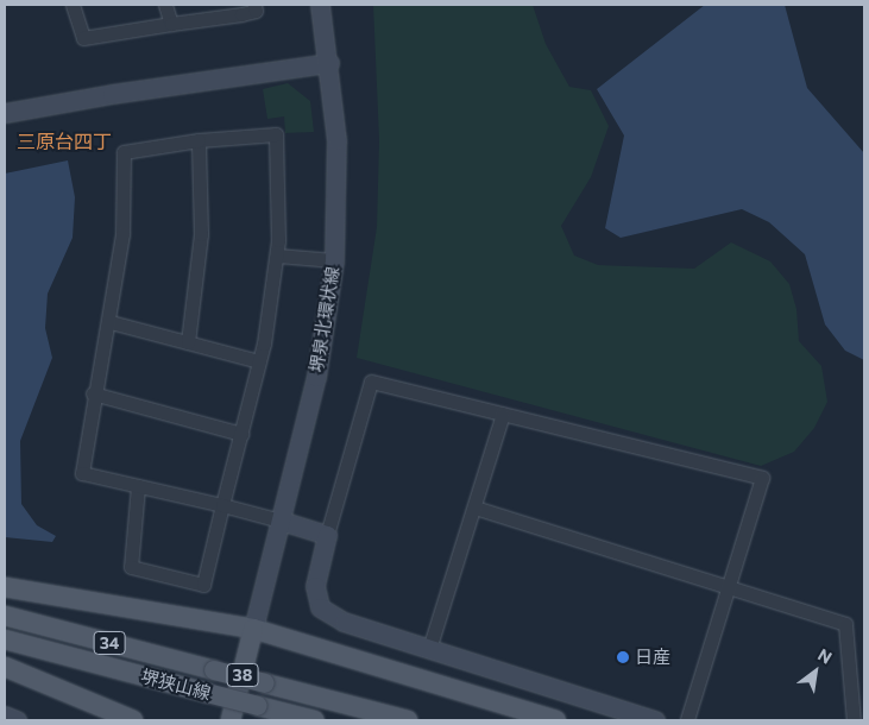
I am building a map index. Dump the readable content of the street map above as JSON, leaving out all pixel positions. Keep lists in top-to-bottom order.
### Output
{
  "streets": {
    "main road": ["34", "38", "堺狭山線"],
    "street": ["堺泉北環状線"]
  },
  "crossings": [
    ["堺泉北環状線", "38"]
  ],
  "districts": ["三原台四丁"],
  "places": ["日産"],
  "north": "top right"
}
